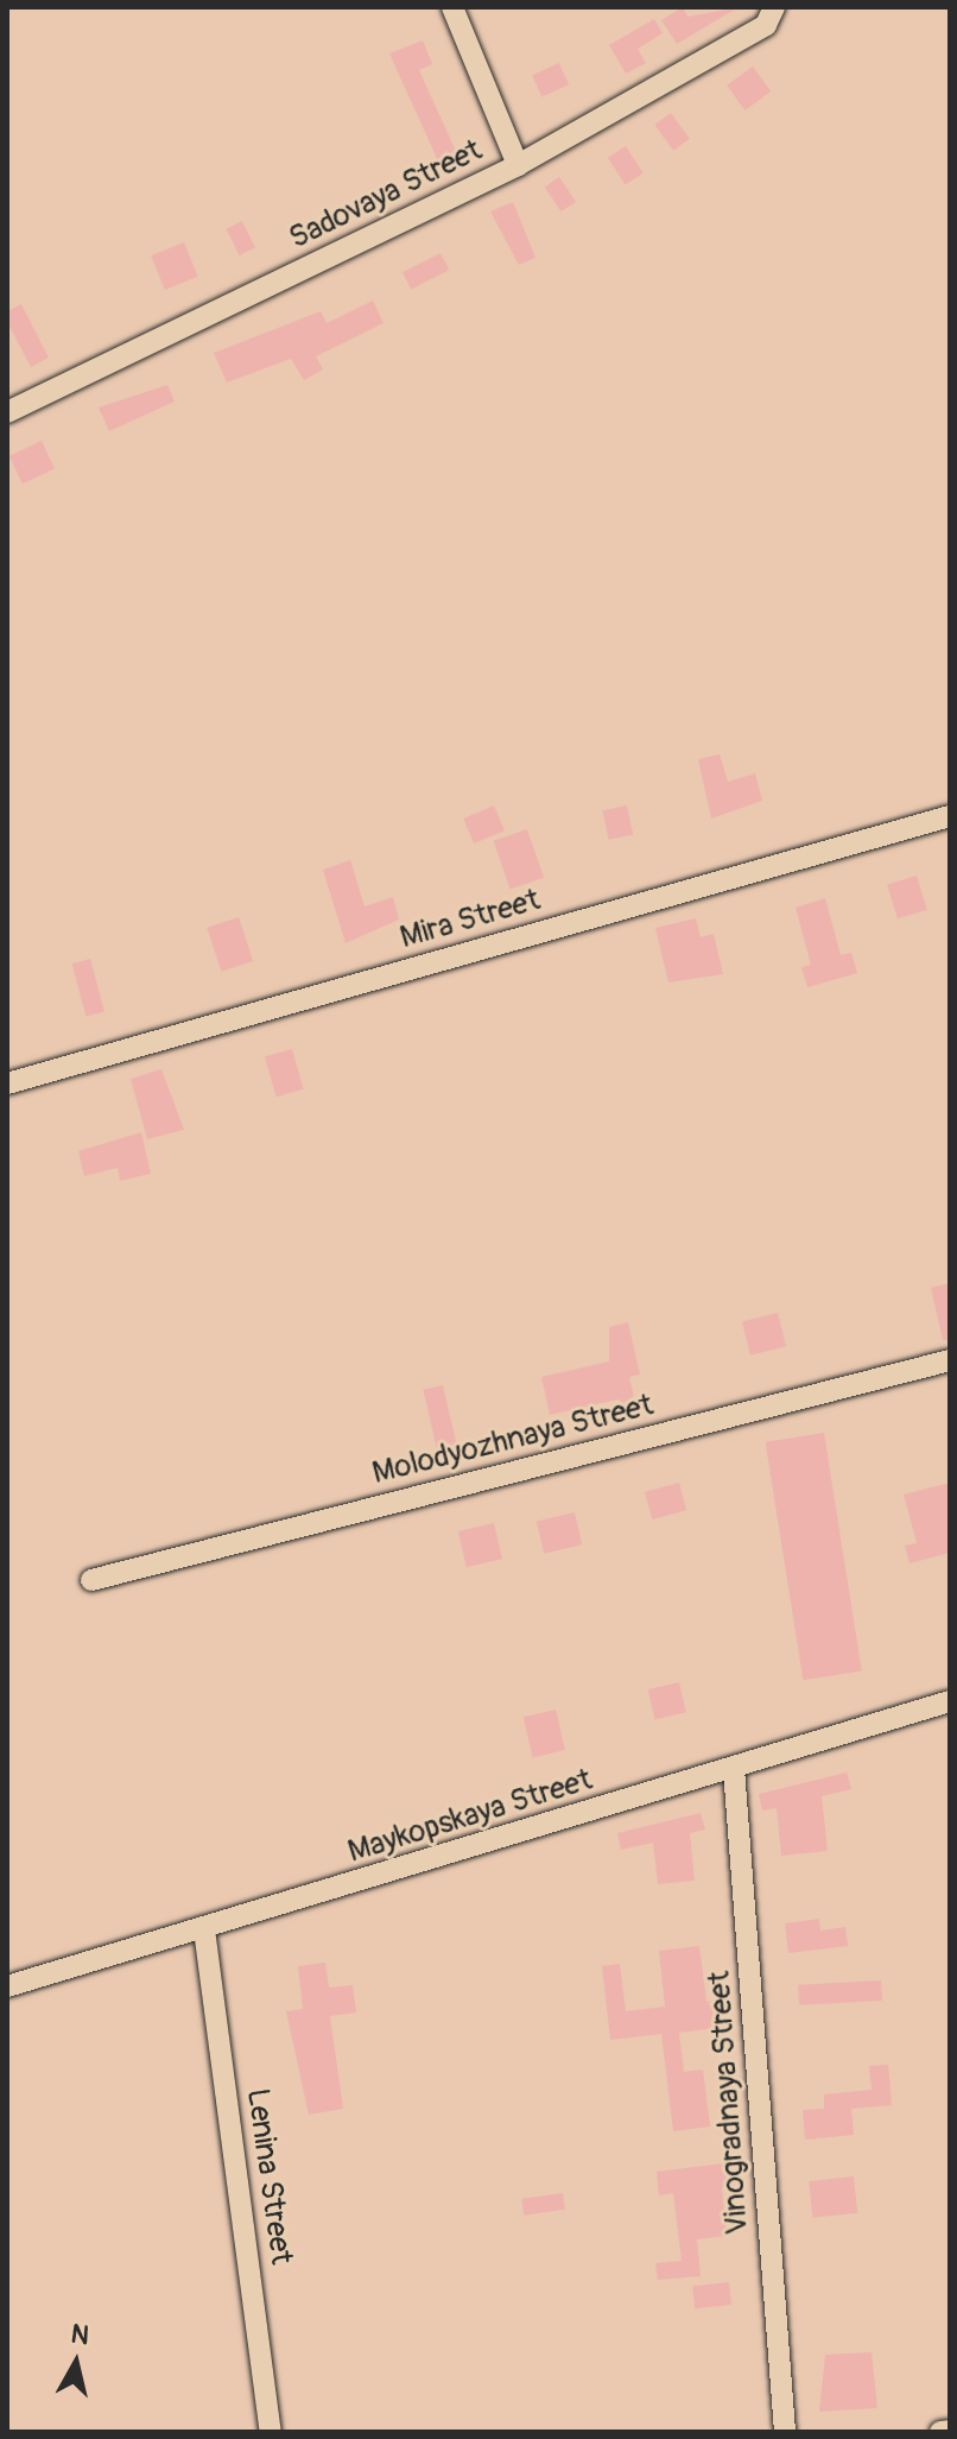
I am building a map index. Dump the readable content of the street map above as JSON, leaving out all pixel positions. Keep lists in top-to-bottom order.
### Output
{
  "streets": {
    "street": [
      "Sadovaya Street",
      "Mira Street",
      "Molodyozhnaya Street",
      "Maykopskaya Street",
      "Vinogradnaya Street",
      "Lenina Street"
    ]
  },
  "crossings": [
    ["Maykopskaya Street", "Vinogradnaya Street"],
    ["Maykopskaya Street", "Lenina Street"]
  ],
  "north": "top"
}
